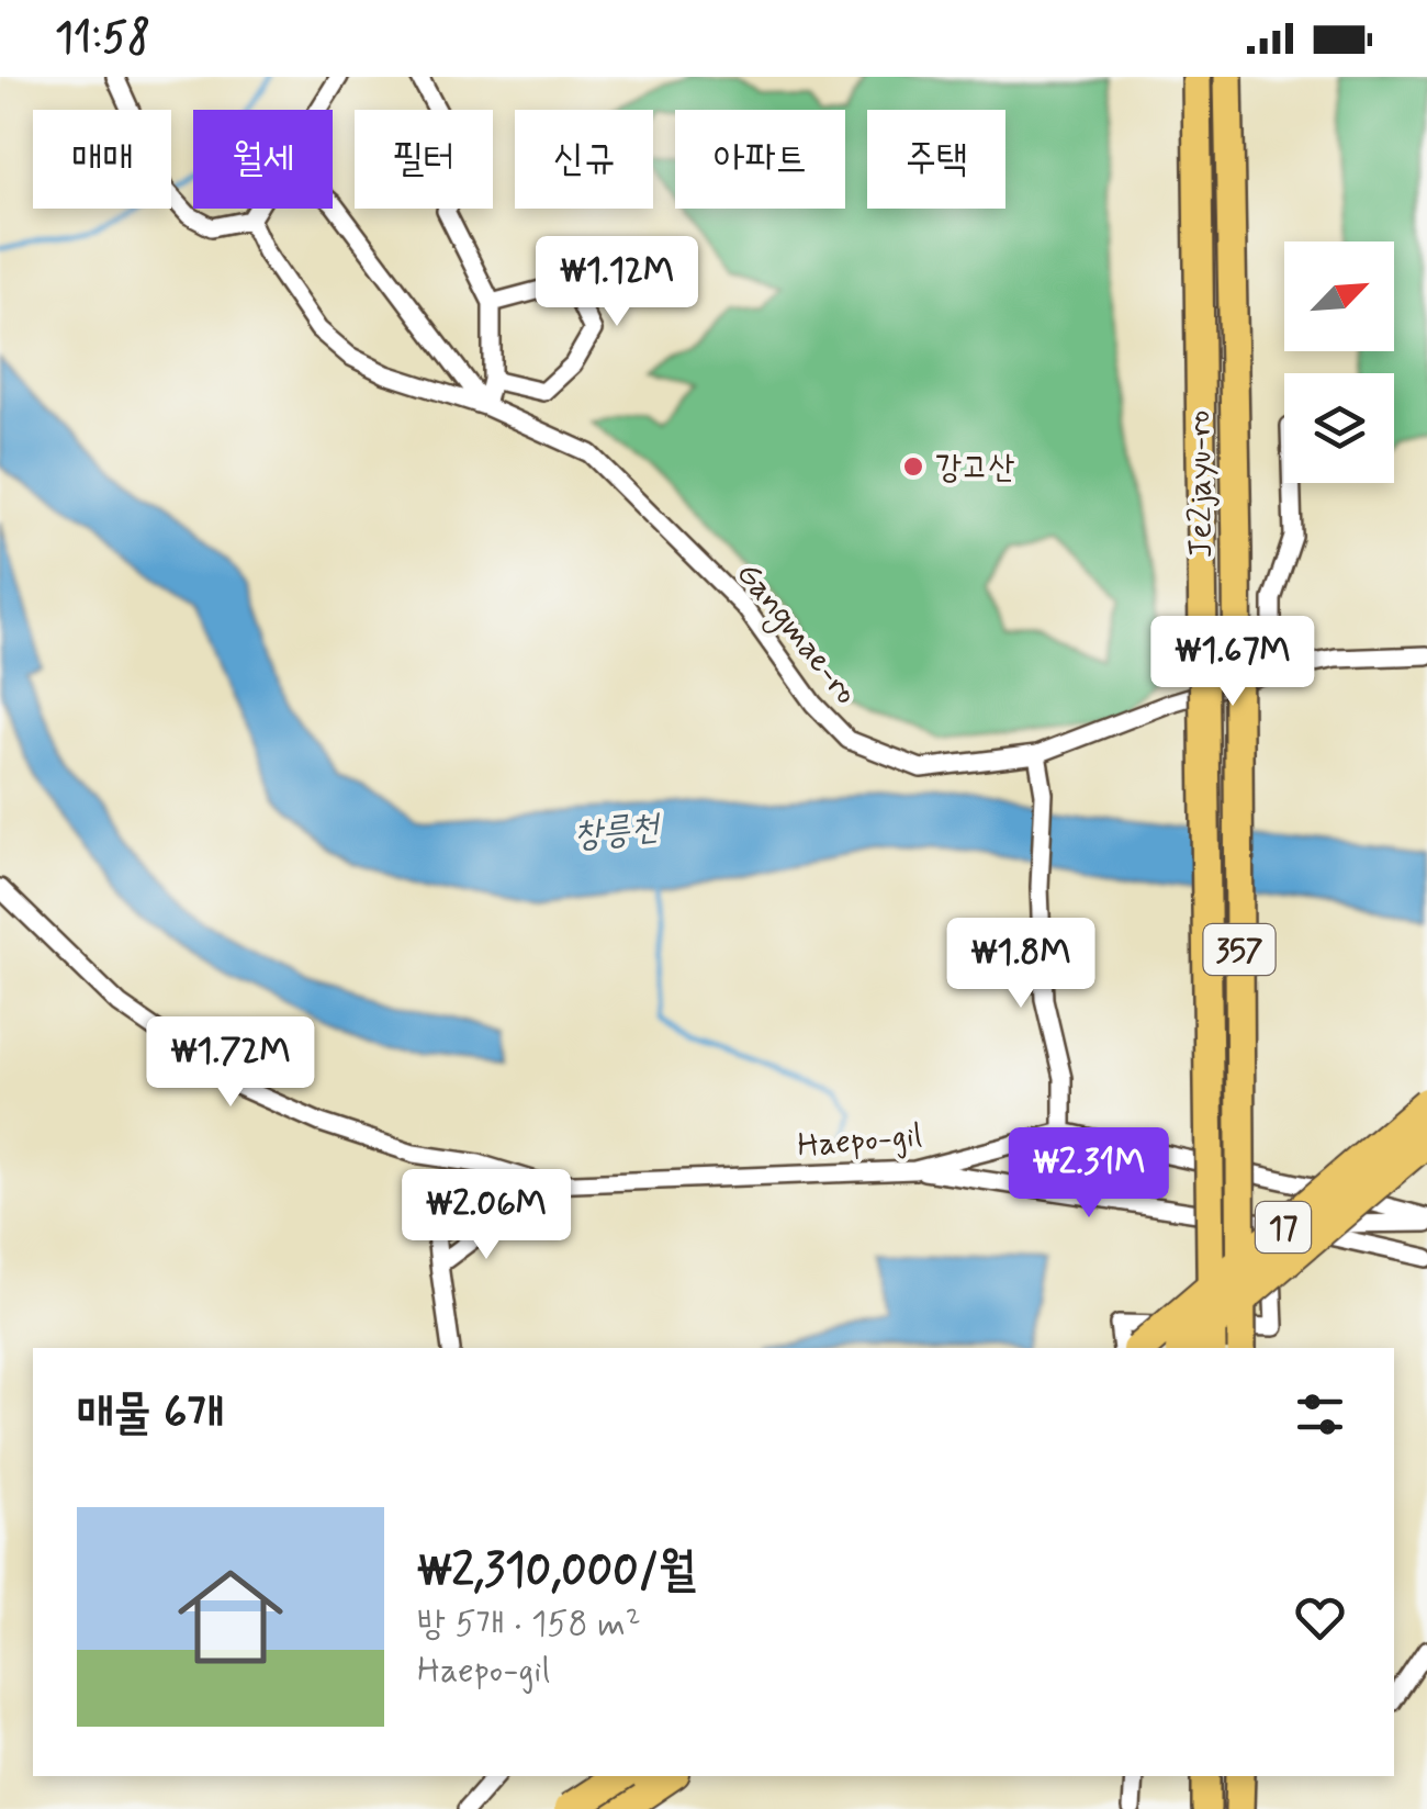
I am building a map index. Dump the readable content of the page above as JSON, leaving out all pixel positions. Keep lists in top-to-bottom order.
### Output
{
  "streets": {
    "highway": ["Je2jayu-ro", "357", "17"],
    "street": ["Gangmae-ro", "Haepo-gil"]
  },
  "water": ["창릉천"],
  "places": ["강고산"],
  "north": "top right",
  "page": {
    "status": "11:58",
    "chip": [
      "매매",
      "월세",
      "필터",
      "신규",
      "아파트",
      "주택"
    ],
    "price": [
      "₩1.12M",
      "₩1.67M",
      "₩1.8M",
      "₩1.72M",
      "₩2.31M",
      "₩2.06M"
    ],
    "heading": "매물 6개",
    "list": [
      {
        "name": "₩2,310,000/월",
        "note": "방 5개 · 158 m² · Haepo-gil"
      }
    ]
  }
}
